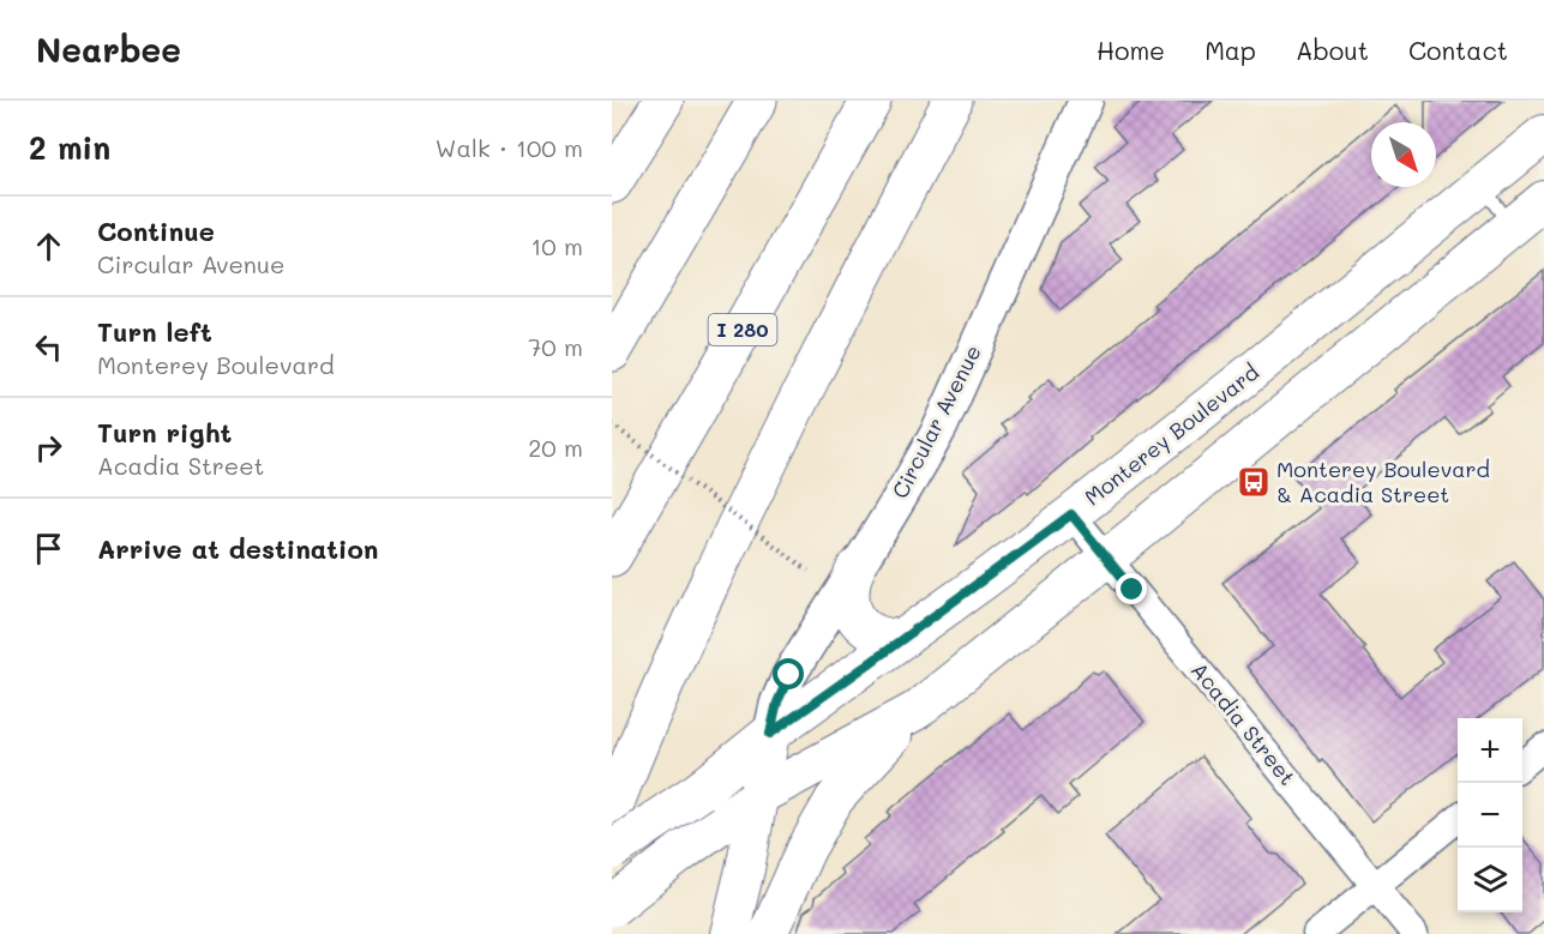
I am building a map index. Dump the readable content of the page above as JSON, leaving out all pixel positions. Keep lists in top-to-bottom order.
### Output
{
  "streets": {
    "highway": ["I 280"],
    "main road": ["Monterey Boulevard"],
    "street": ["Circular Avenue", "Acadia Street"]
  },
  "crossings": [
    ["Circular Avenue", "Monterey Boulevard"],
    ["Monterey Boulevard", "Acadia Street"]
  ],
  "places": {
    "bus stop": ["Monterey Boulevard & Acadia Street"]
  },
  "north": "bottom right",
  "page": {
    "header": "Nearbee",
    "nav": [
      "Home",
      "Map",
      "About",
      "Contact"
    ],
    "heading": ["2 min", "Walk · 100 m"],
    "list": [
      ["Continue", "Circular Avenue", "10 m"],
      ["Turn left", "Monterey Boulevard", "70 m"],
      ["Turn right", "Acadia Street", "20 m"],
      "Arrive at destination"
    ],
    "map_buttons": ["+", "−"]
  }
}
